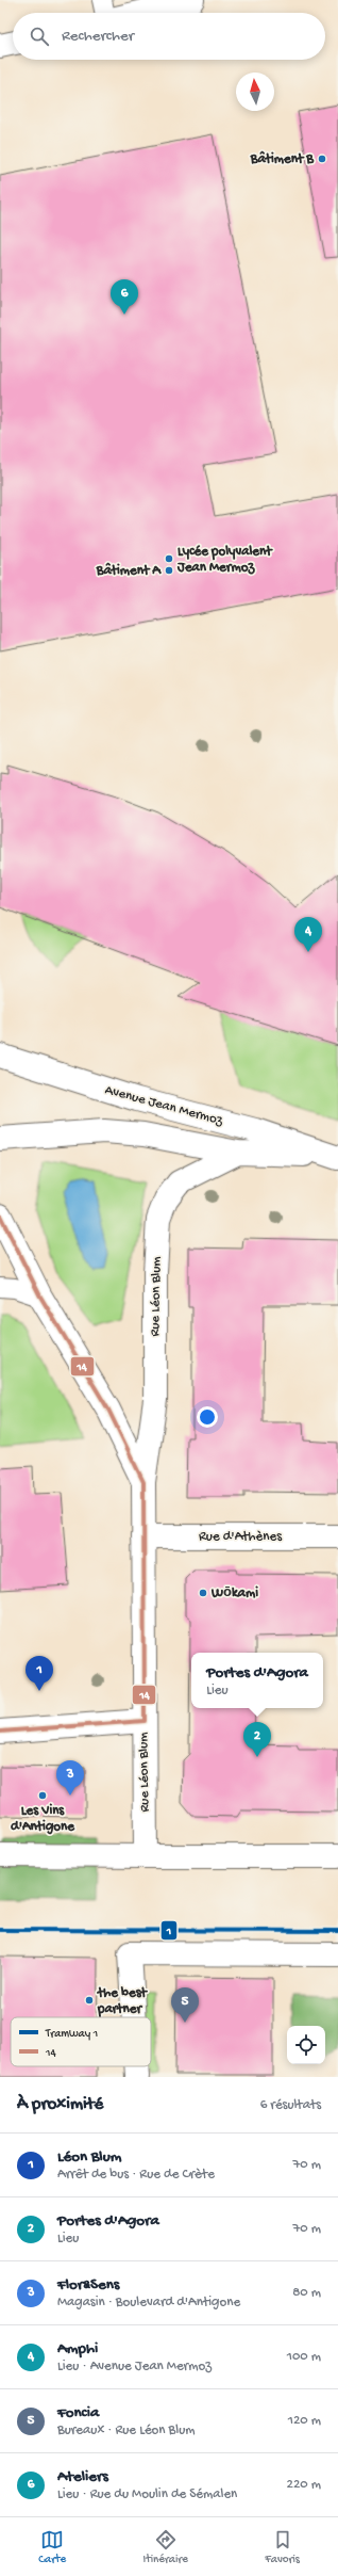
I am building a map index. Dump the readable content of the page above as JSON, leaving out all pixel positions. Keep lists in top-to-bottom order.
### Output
{
  "streets": {
    "main road": ["Avenue Jean Mermoz", "Rue Léon Blum", "Rue d'Athènes"]
  },
  "crossings": [
    ["Avenue Jean Mermoz", "Rue Léon Blum"],
    ["Rue Léon Blum", "Rue d'Athènes"]
  ],
  "places": [
    "Bâtiment B",
    "Lycée polyvalent Jean Mermoz",
    "Bâtiment A",
    "Wōkami",
    "Les Vins d'Antigone",
    "the best partner"
  ],
  "lines": ["transit line 14", "tram line 1"],
  "legend": ["Tramway 1", "14"],
  "north": "top",
  "page": {
    "search": "Rechercher",
    "pins": [
      "6",
      "4",
      "1",
      "2",
      "3",
      "5"
    ],
    "popup": ["Portes d'Agora", "Lieu"],
    "heading": ["À proximité", "6 résultats"],
    "list": [
      {
        "mark": "1",
        "name": "Léon Blum",
        "note": "Arrêt de bus · Rue de Crète",
        "value": "70 m"
      },
      {
        "mark": "2",
        "name": "Portes d'Agora",
        "note": "Lieu",
        "value": "70 m"
      },
      {
        "mark": "3",
        "name": "Flor&Sens",
        "note": "Magasin · Boulevard d'Antigone",
        "value": "80 m"
      },
      {
        "mark": "4",
        "name": "Amphi",
        "note": "Lieu · Avenue Jean Mermoz",
        "value": "100 m"
      },
      {
        "mark": "5",
        "name": "Foncia",
        "note": "Bureaux · Rue Léon Blum",
        "value": "120 m"
      },
      {
        "mark": "6",
        "name": "Ateliers",
        "note": "Lieu · Rue du Moulin de Sémalen",
        "value": "220 m"
      }
    ],
    "nav": ["Carte", "Itinéraire", "Favoris"]
  }
}
